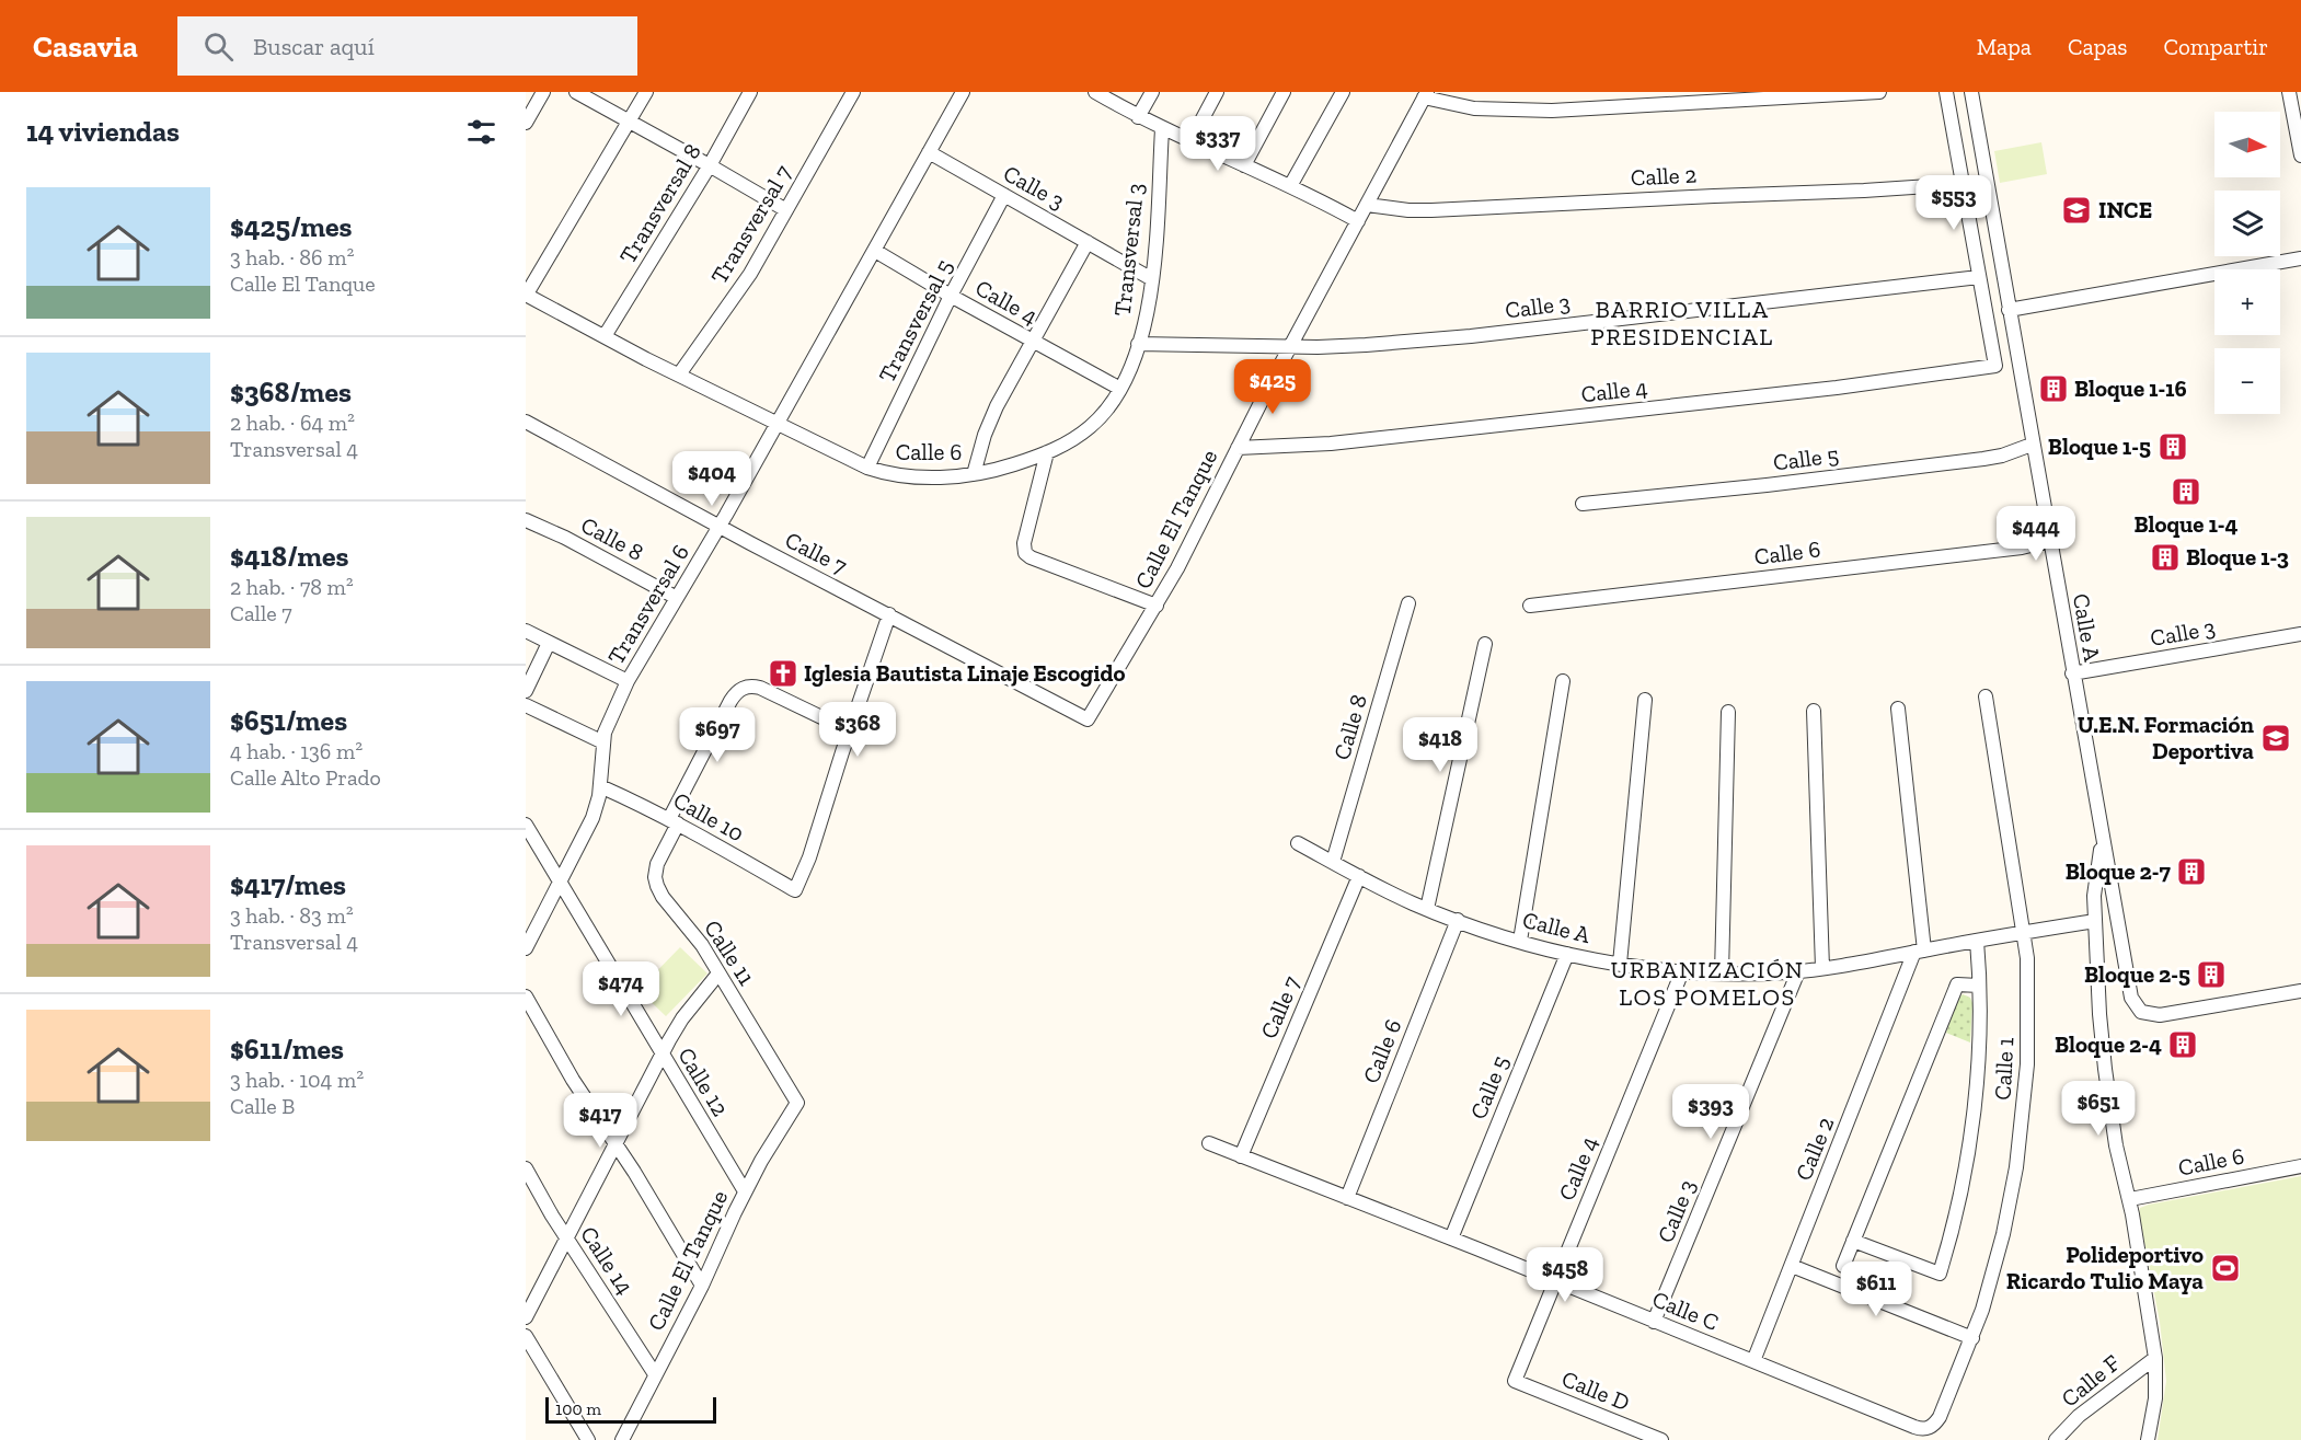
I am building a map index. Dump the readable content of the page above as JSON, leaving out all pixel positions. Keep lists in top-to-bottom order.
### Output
{
  "streets": {
    "street": [
      "Calle 2",
      "Calle 3",
      "Transversal 8",
      "Transversal 7",
      "Transversal 3",
      "Calle 4",
      "Transversal 5",
      "Calle 6",
      "Calle 5",
      "Calle El Tanque",
      "Calle 8",
      "Calle 7",
      "Transversal 6",
      "Calle A",
      "Calle 10",
      "Calle 11",
      "Calle 1",
      "Calle 12",
      "Calle 14",
      "Calle C",
      "Calle F",
      "Calle D"
    ]
  },
  "crossings": [
    ["Calle 2", "Calle El Tanque"],
    ["Calle 2", "Calle A"],
    ["Calle 2", "Calle C"],
    ["Calle 3", "Transversal 3"],
    ["Calle 3", "Transversal 5"],
    ["Calle 3", "Calle El Tanque"],
    ["Calle 3", "Transversal 6"],
    ["Calle 3", "Calle A"],
    ["Calle 3", "Calle C"],
    ["Transversal 8", "Calle 6"],
    ["Transversal 7", "Calle 6"],
    ["Transversal 3", "Calle 4"],
    ["Transversal 3", "Calle 6"],
    ["Calle 4", "Transversal 5"],
    ["Calle 4", "Calle El Tanque"],
    ["Calle 4", "Transversal 6"],
    ["Calle 4", "Calle A"],
    ["Calle 4", "Calle C"],
    ["Calle 4", "Calle D"],
    ["Transversal 5", "Calle 6"],
    ["Calle 6", "Transversal 6"],
    ["Calle 6", "Calle A"],
    ["Calle 6", "Calle C"],
    ["Calle 5", "Calle A"],
    ["Calle 5", "Calle C"],
    ["Calle El Tanque", "Calle 7"],
    ["Calle El Tanque", "Calle 11"],
    ["Calle El Tanque", "Calle 12"],
    ["Calle El Tanque", "Calle 14"],
    ["Calle 8", "Transversal 6"],
    ["Calle 8", "Calle A"],
    ["Calle 7", "Transversal 6"],
    ["Calle 7", "Calle A"],
    ["Calle 7", "Calle C"],
    ["Transversal 6", "Calle 10"],
    ["Transversal 6", "Calle 12"],
    ["Calle A", "Calle 1"],
    ["Calle 10", "Calle 11"],
    ["Calle 1", "Calle C"]
  ],
  "districts": ["BARRIO VILLA PRESIDENCIAL", "URBANIZACIÓN LOS POMELOS"],
  "places": {
    "school or university": ["INCE", "U.E.N. Formación Deportiva"],
    "building": [
      "Bloque 1-16",
      "Bloque 1-5",
      "Bloque 1-4",
      "Bloque 1-3",
      "Bloque 2-7",
      "Bloque 2-5",
      "Bloque 2-4"
    ],
    "church": ["Iglesia Bautista Linaje Escogido"],
    "sports": ["Polideportivo Ricardo Tulio Maya"]
  },
  "scale_bar": "100 m",
  "north": "right",
  "page": {
    "header": "Casavia",
    "search": "Buscar aquí",
    "nav": ["Mapa", "Capas", "Compartir"],
    "heading": "14 viviendas",
    "map_buttons": ["+", "−"],
    "price": [
      "$337",
      "$553",
      "$425",
      "$404",
      "$444",
      "$368",
      "$697",
      "$418",
      "$474",
      "$651",
      "$393",
      "$417",
      "$458",
      "$611"
    ],
    "list": [
      {
        "name": "$425/mes",
        "note": "3 hab. · 86 m² · Calle El Tanque"
      },
      {
        "name": "$368/mes",
        "note": "2 hab. · 64 m² · Transversal 4"
      },
      {
        "name": "$418/mes",
        "note": "2 hab. · 78 m² · Calle 7"
      },
      {
        "name": "$651/mes",
        "note": "4 hab. · 136 m² · Calle Alto Prado"
      },
      {
        "name": "$417/mes",
        "note": "3 hab. · 83 m² · Transversal 4"
      },
      {
        "name": "$611/mes",
        "note": "3 hab. · 104 m² · Calle B"
      }
    ],
    "scale": "100 m"
  }
}
